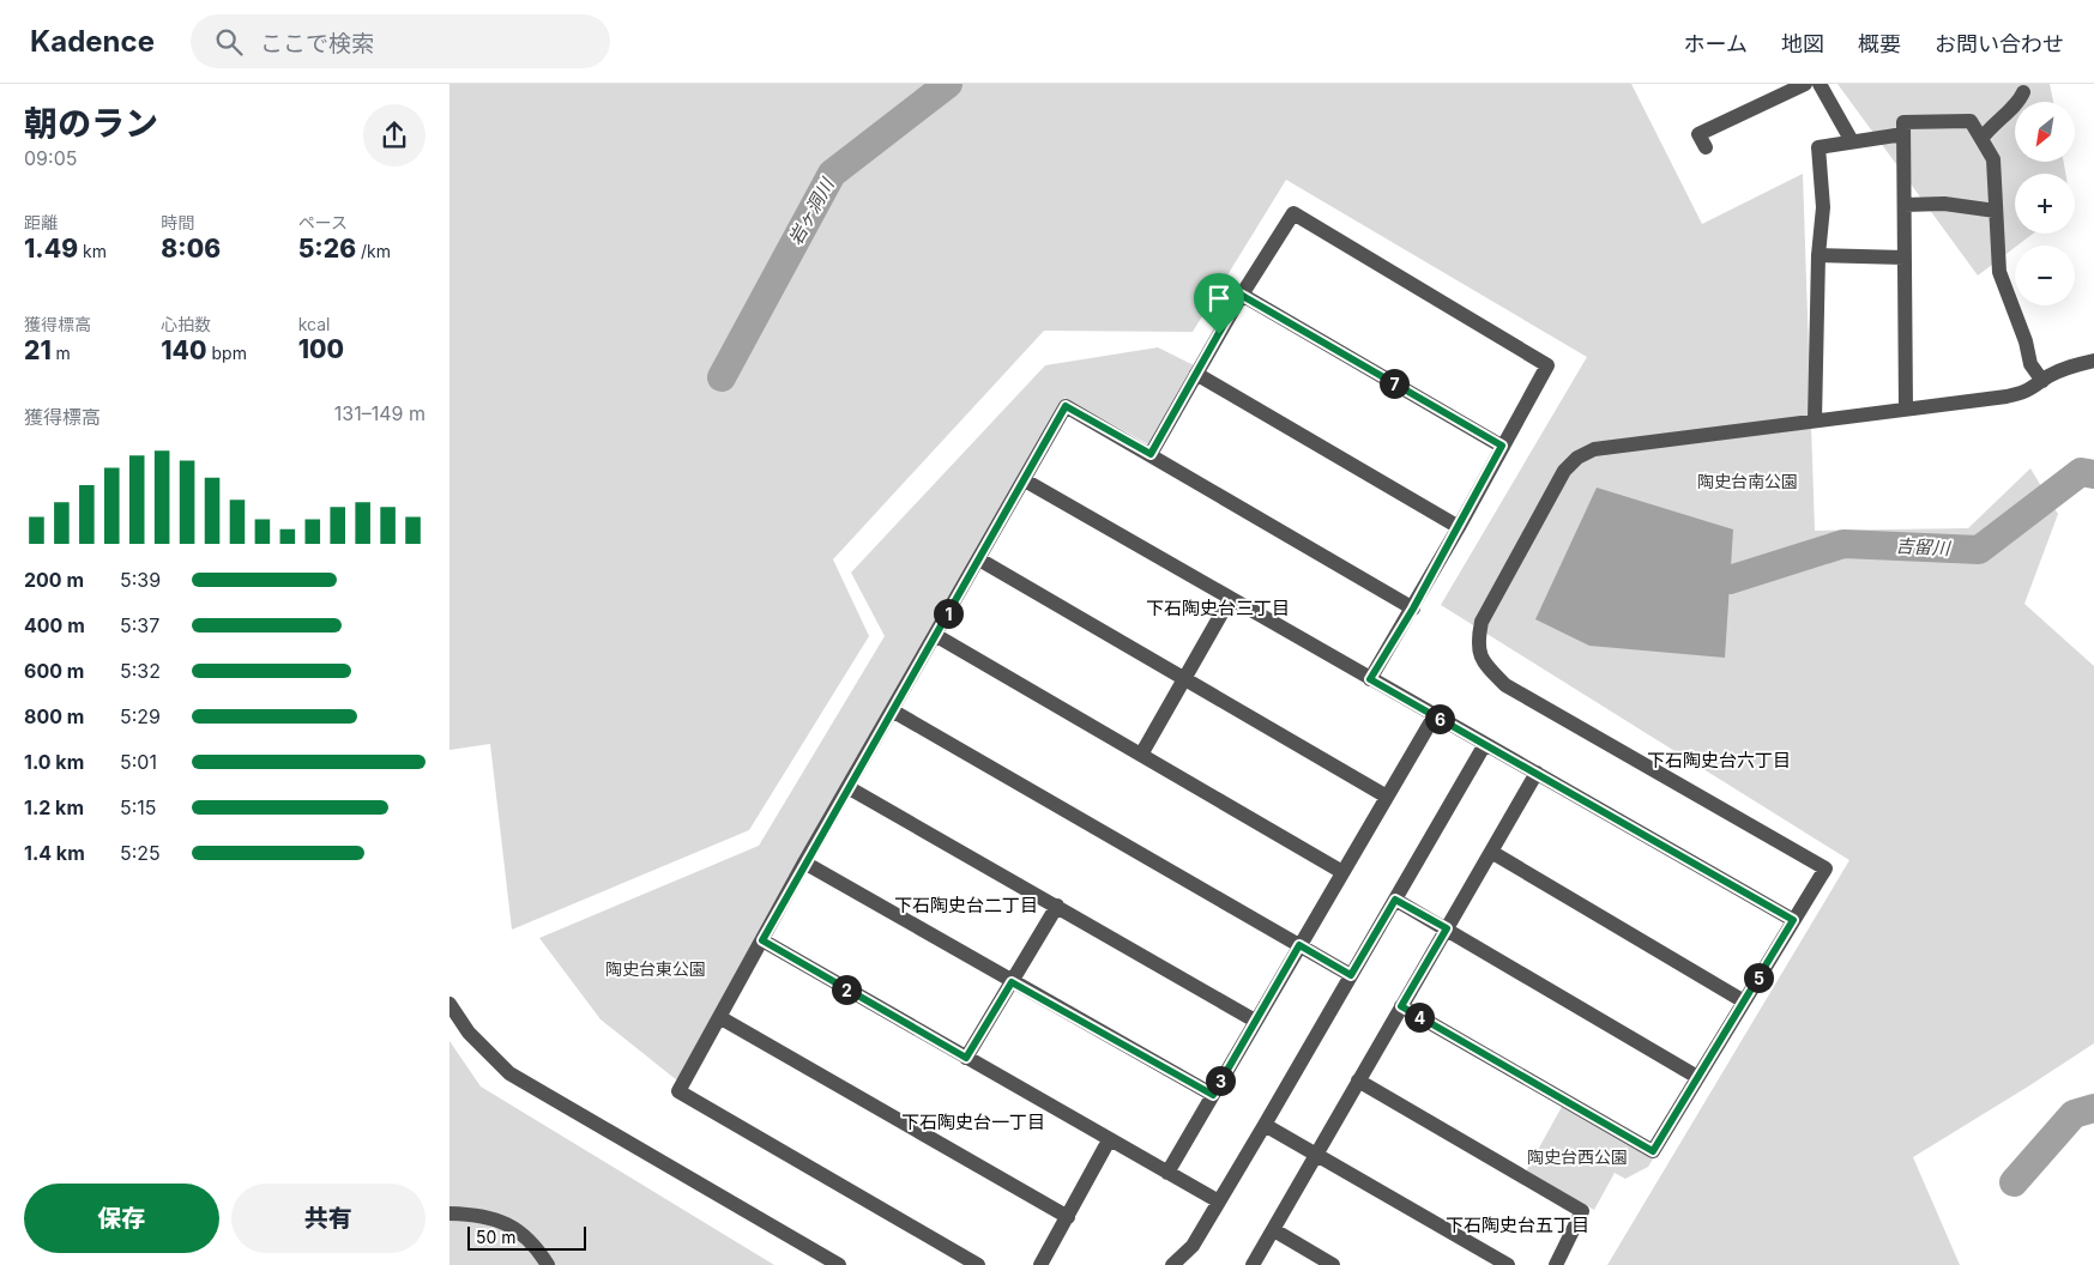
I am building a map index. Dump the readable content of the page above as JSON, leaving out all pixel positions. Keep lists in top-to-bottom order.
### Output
{
  "districts": [
    "下石陶史台三丁目",
    "下石陶史台六丁目",
    "下石陶史台二丁目",
    "下石陶史台一丁目",
    "下石陶史台五丁目"
  ],
  "water": ["岩ヶ洞川", "吉留川"],
  "parks": ["陶史台南公園", "陶史台東公園", "陶史台西公園"],
  "scale_bar": "50 m",
  "north": "bottom left",
  "page": {
    "header": "Kadence",
    "search": "ここで検索",
    "nav": [
      "ホーム",
      "地図",
      "概要",
      "お問い合わせ"
    ],
    "heading": ["朝のラン", "09:05"],
    "map_buttons": ["+", "−"],
    "stats": [
      ["距離", "1.49 km"],
      ["時間", "8:06"],
      ["ペース", "5:26 /km"],
      ["獲得標高", "21 m"],
      ["心拍数", "140 bpm"],
      ["kcal", "100"]
    ],
    "pins": [
      "7",
      "1",
      "6",
      "5",
      "2",
      "4",
      "3"
    ],
    "chart": ["獲得標高", "131–149 m"],
    "list": [
      {
        "name": "200 m",
        "note": "5:39"
      },
      {
        "name": "400 m",
        "note": "5:37"
      },
      {
        "name": "600 m",
        "note": "5:32"
      },
      {
        "name": "800 m",
        "note": "5:29"
      },
      {
        "name": "1.0 km",
        "note": "5:01"
      },
      {
        "name": "1.2 km",
        "note": "5:15"
      },
      {
        "name": "1.4 km",
        "note": "5:25"
      }
    ],
    "buttons": ["保存", "共有"],
    "scale": "50 m"
  }
}
